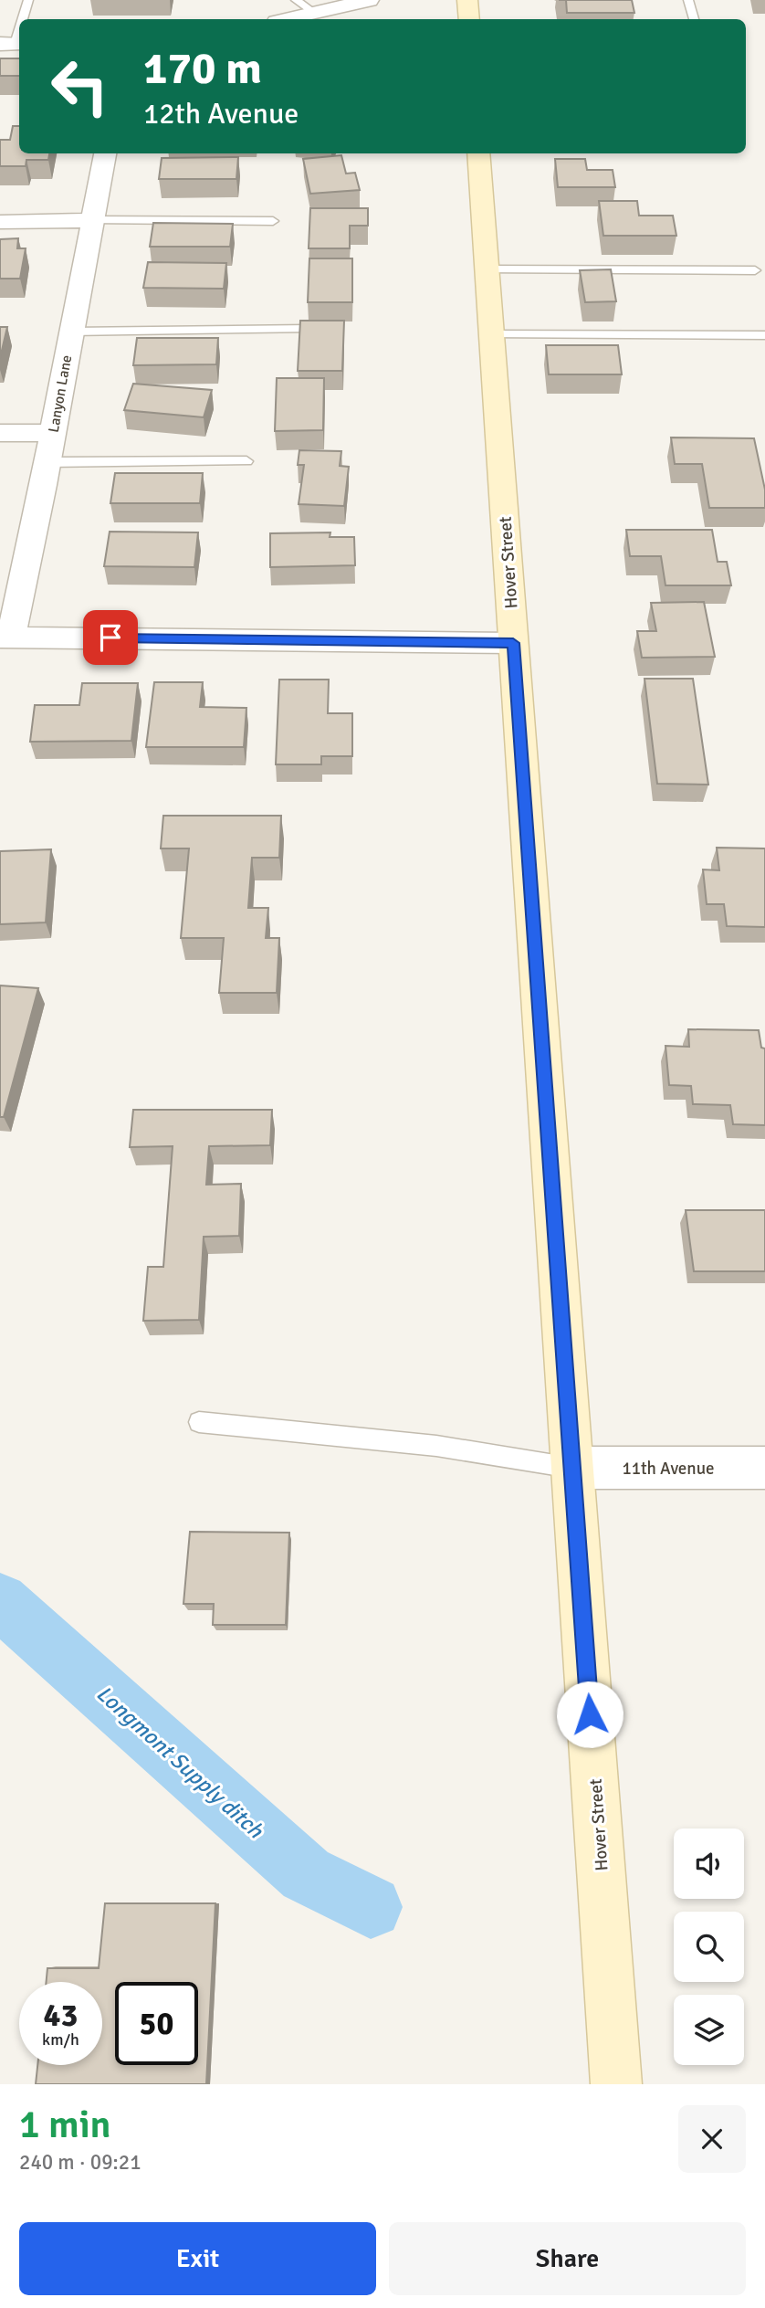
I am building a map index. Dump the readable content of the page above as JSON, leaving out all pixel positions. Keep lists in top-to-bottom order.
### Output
{
  "streets": {
    "main road": ["Hover Street"],
    "street": ["Lanyon Lane", "11th Avenue"]
  },
  "crossings": [
    ["Hover Street", "11th Avenue"]
  ],
  "water": ["Longmont Supply ditch"],
  "page": {
    "turn": ["170 m", "12th Avenue"],
    "speed": "43 km/h",
    "limit": "50",
    "heading": ["1 min", "240 m · 09:21"],
    "buttons": ["Exit", "Share"]
  }
}
